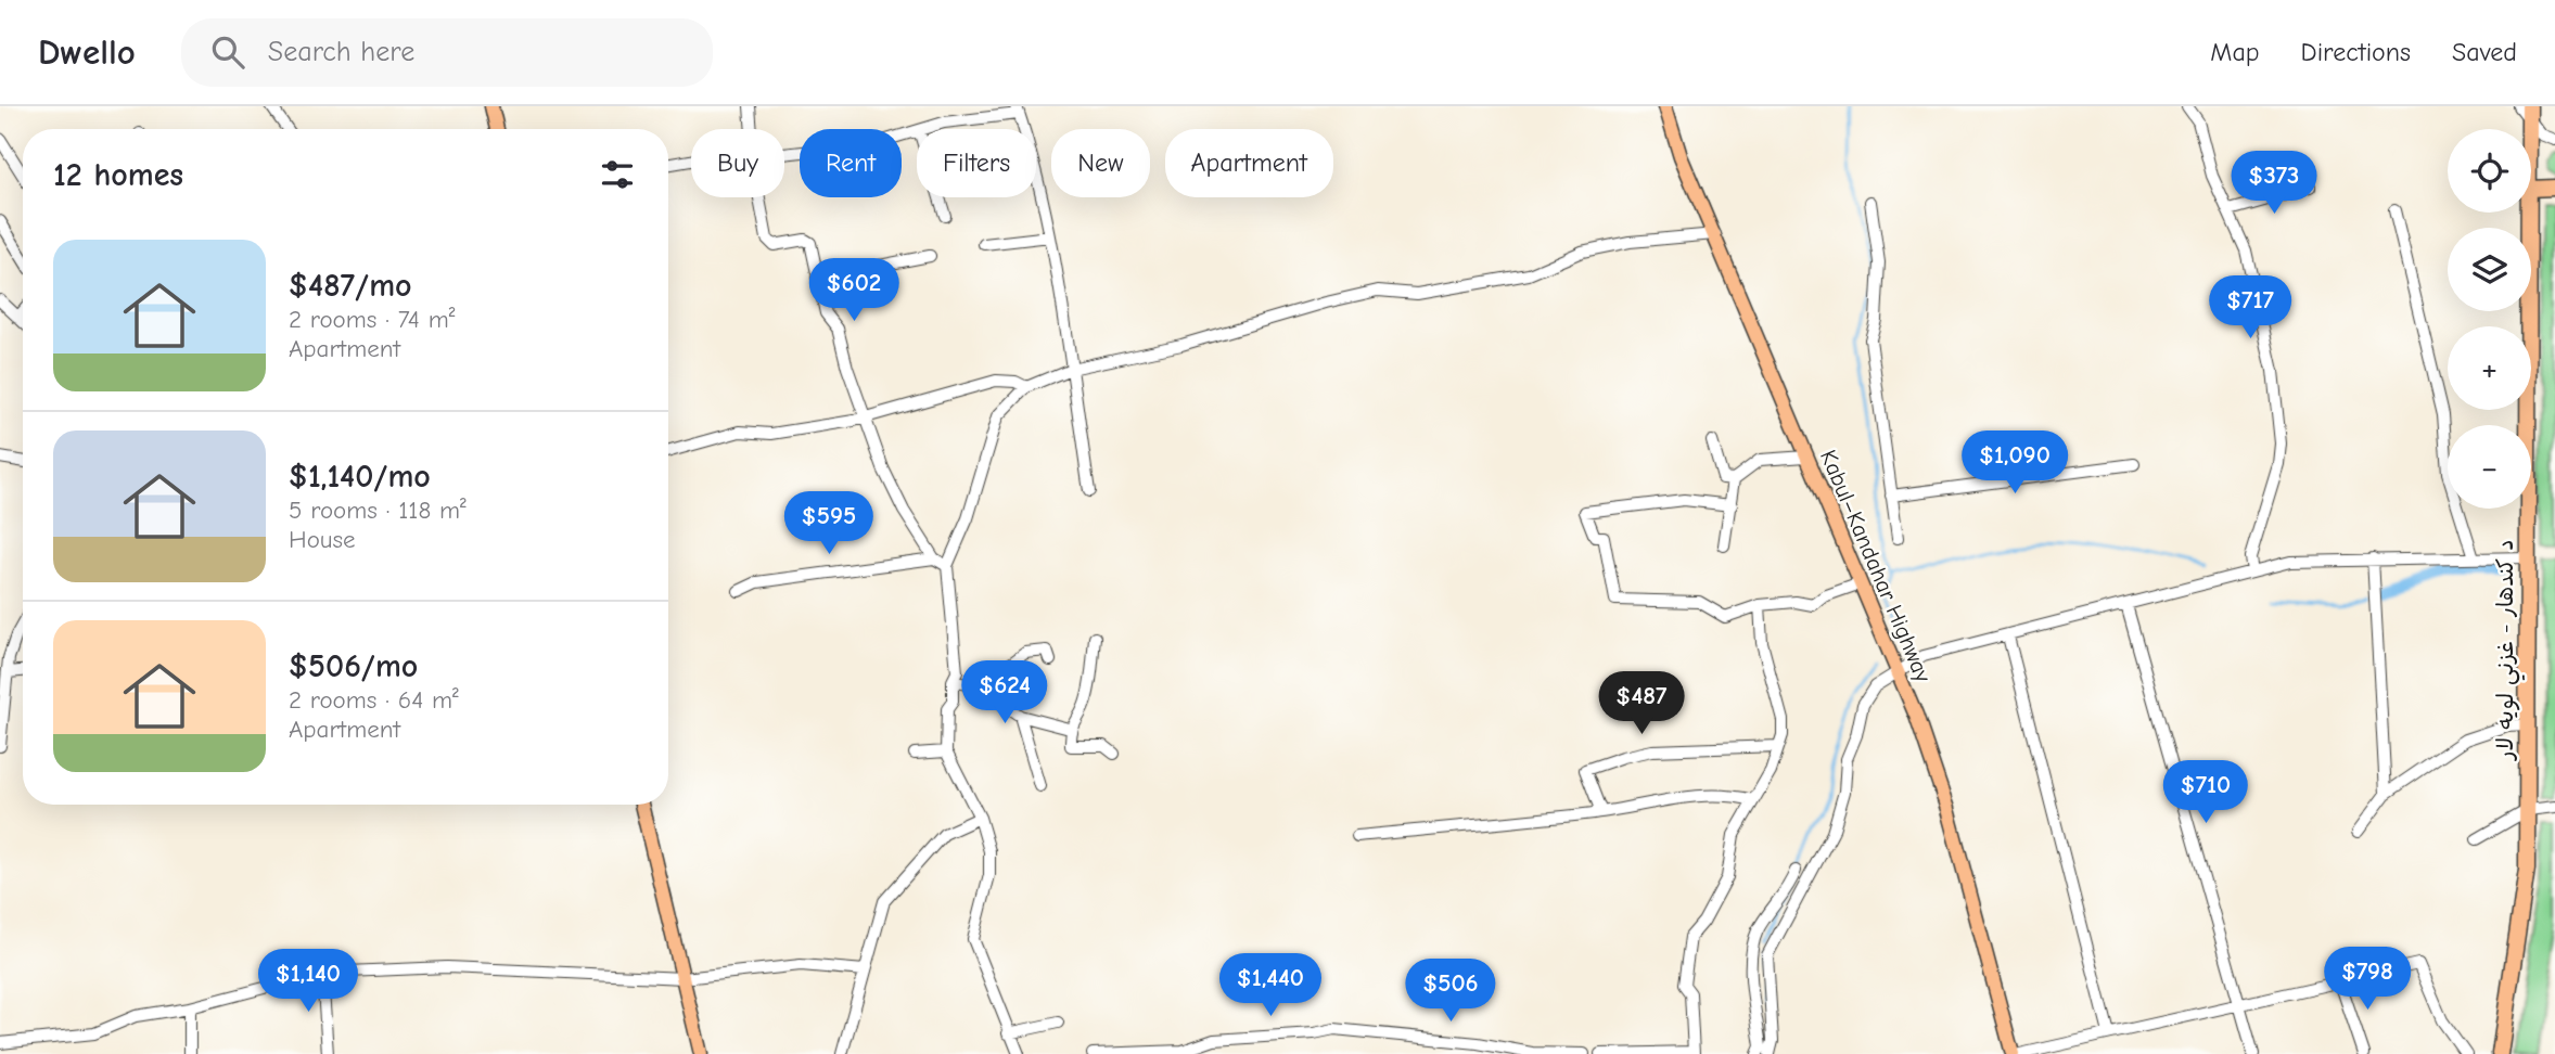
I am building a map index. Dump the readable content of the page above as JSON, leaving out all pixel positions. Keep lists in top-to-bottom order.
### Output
{
  "streets": {
    "highway": ["د کندهار - غزني لويه لار"],
    "main road": ["Kabul–Kandahar Highway"]
  },
  "page": {
    "header": "Dwello",
    "search": "Search here",
    "nav": ["Map", "Directions", "Saved"],
    "map_buttons": ["+", "−"],
    "chip": [
      "Buy",
      "Rent",
      "Filters",
      "New",
      "Apartment"
    ],
    "heading": "12 homes",
    "price": [
      "$373",
      "$602",
      "$717",
      "$1,090",
      "$595",
      "$624",
      "$487",
      "$710",
      "$798",
      "$1,140",
      "$1,440",
      "$506"
    ],
    "list": [
      {
        "name": "$487/mo",
        "note": "2 rooms · 74 m² · Apartment"
      },
      {
        "name": "$1,140/mo",
        "note": "5 rooms · 118 m² · House"
      },
      {
        "name": "$506/mo",
        "note": "2 rooms · 64 m² · Apartment"
      }
    ]
  }
}
